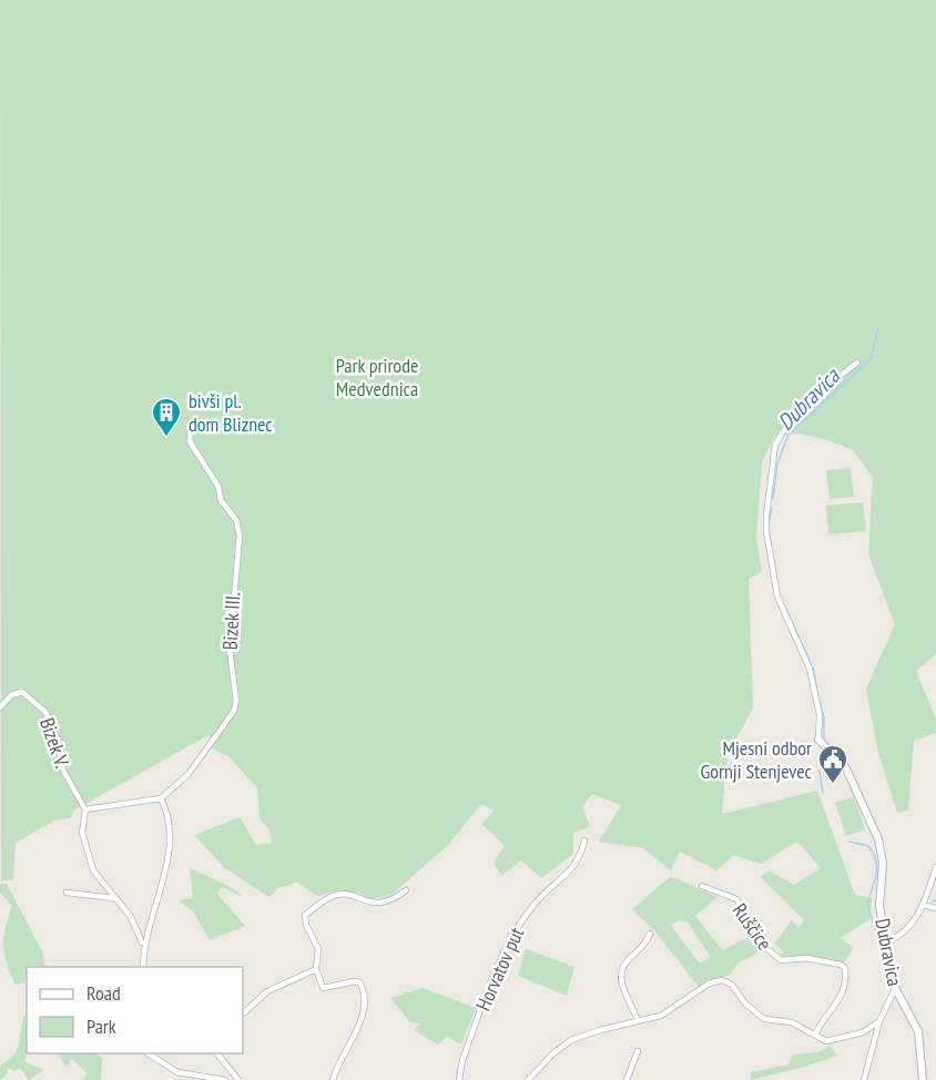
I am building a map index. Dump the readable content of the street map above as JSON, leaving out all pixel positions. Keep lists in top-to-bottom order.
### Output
{
  "streets": {
    "street": [
      "Bizek III.",
      "Bizek V.",
      "Ruščice",
      "Dubravica",
      "Horvatov put"
    ]
  },
  "water": ["Dubravica"],
  "parks": ["Park prirode Medvednica"],
  "places": {
    "building": ["bivši pl. dom Bliznec"],
    "public building": ["Mjesni odbor Gornji Stenjevec"]
  },
  "legend": ["Road", "Park"]
}
